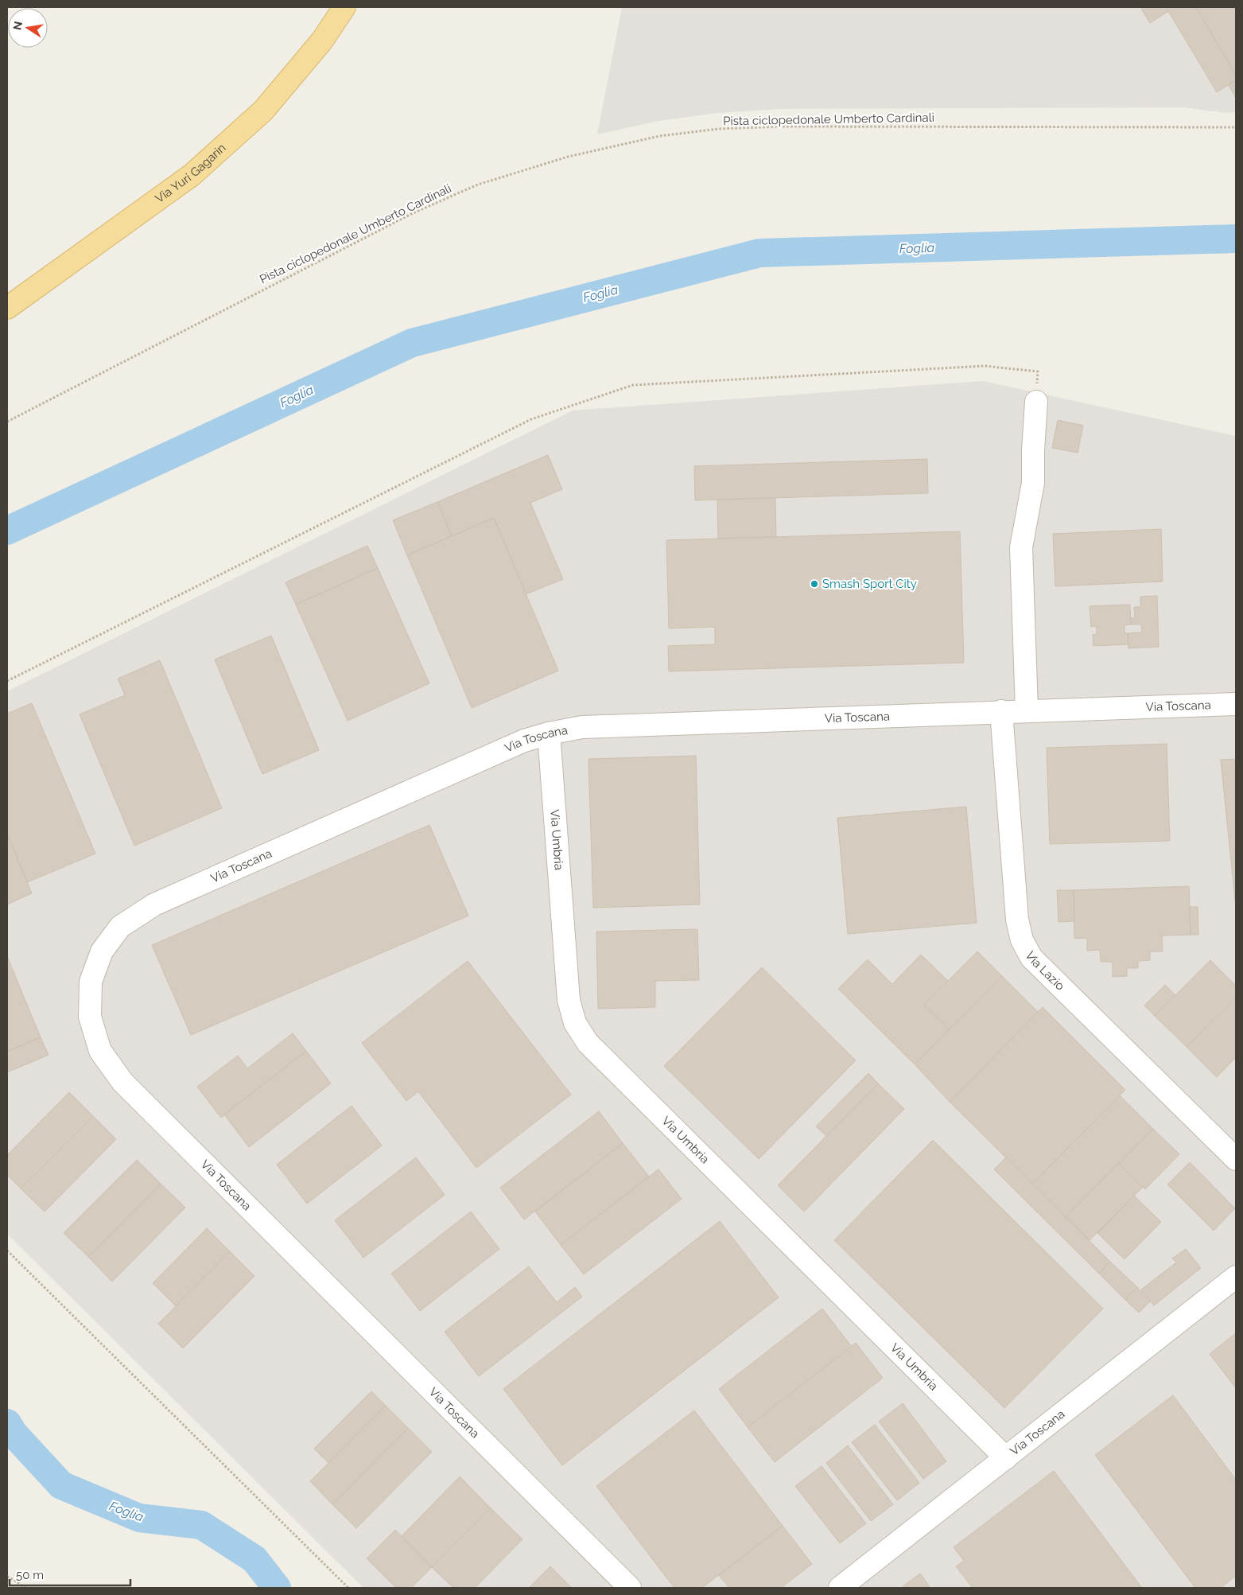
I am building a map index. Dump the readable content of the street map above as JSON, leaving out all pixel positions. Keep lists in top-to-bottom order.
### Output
{
  "streets": {
    "main road": ["Via Yuri Gagarin"],
    "street": ["Via Toscana", "Via Umbria", "Via Lazio"],
    "path": ["Pista ciclopedonale Umberto Cardinali"]
  },
  "crossings": [
    ["Via Toscana", "Via Umbria"],
    ["Via Toscana", "Via Lazio"]
  ],
  "water": ["Foglia"],
  "places": ["Smash Sport City"],
  "scale_bar": "50 m",
  "north": "left"
}
